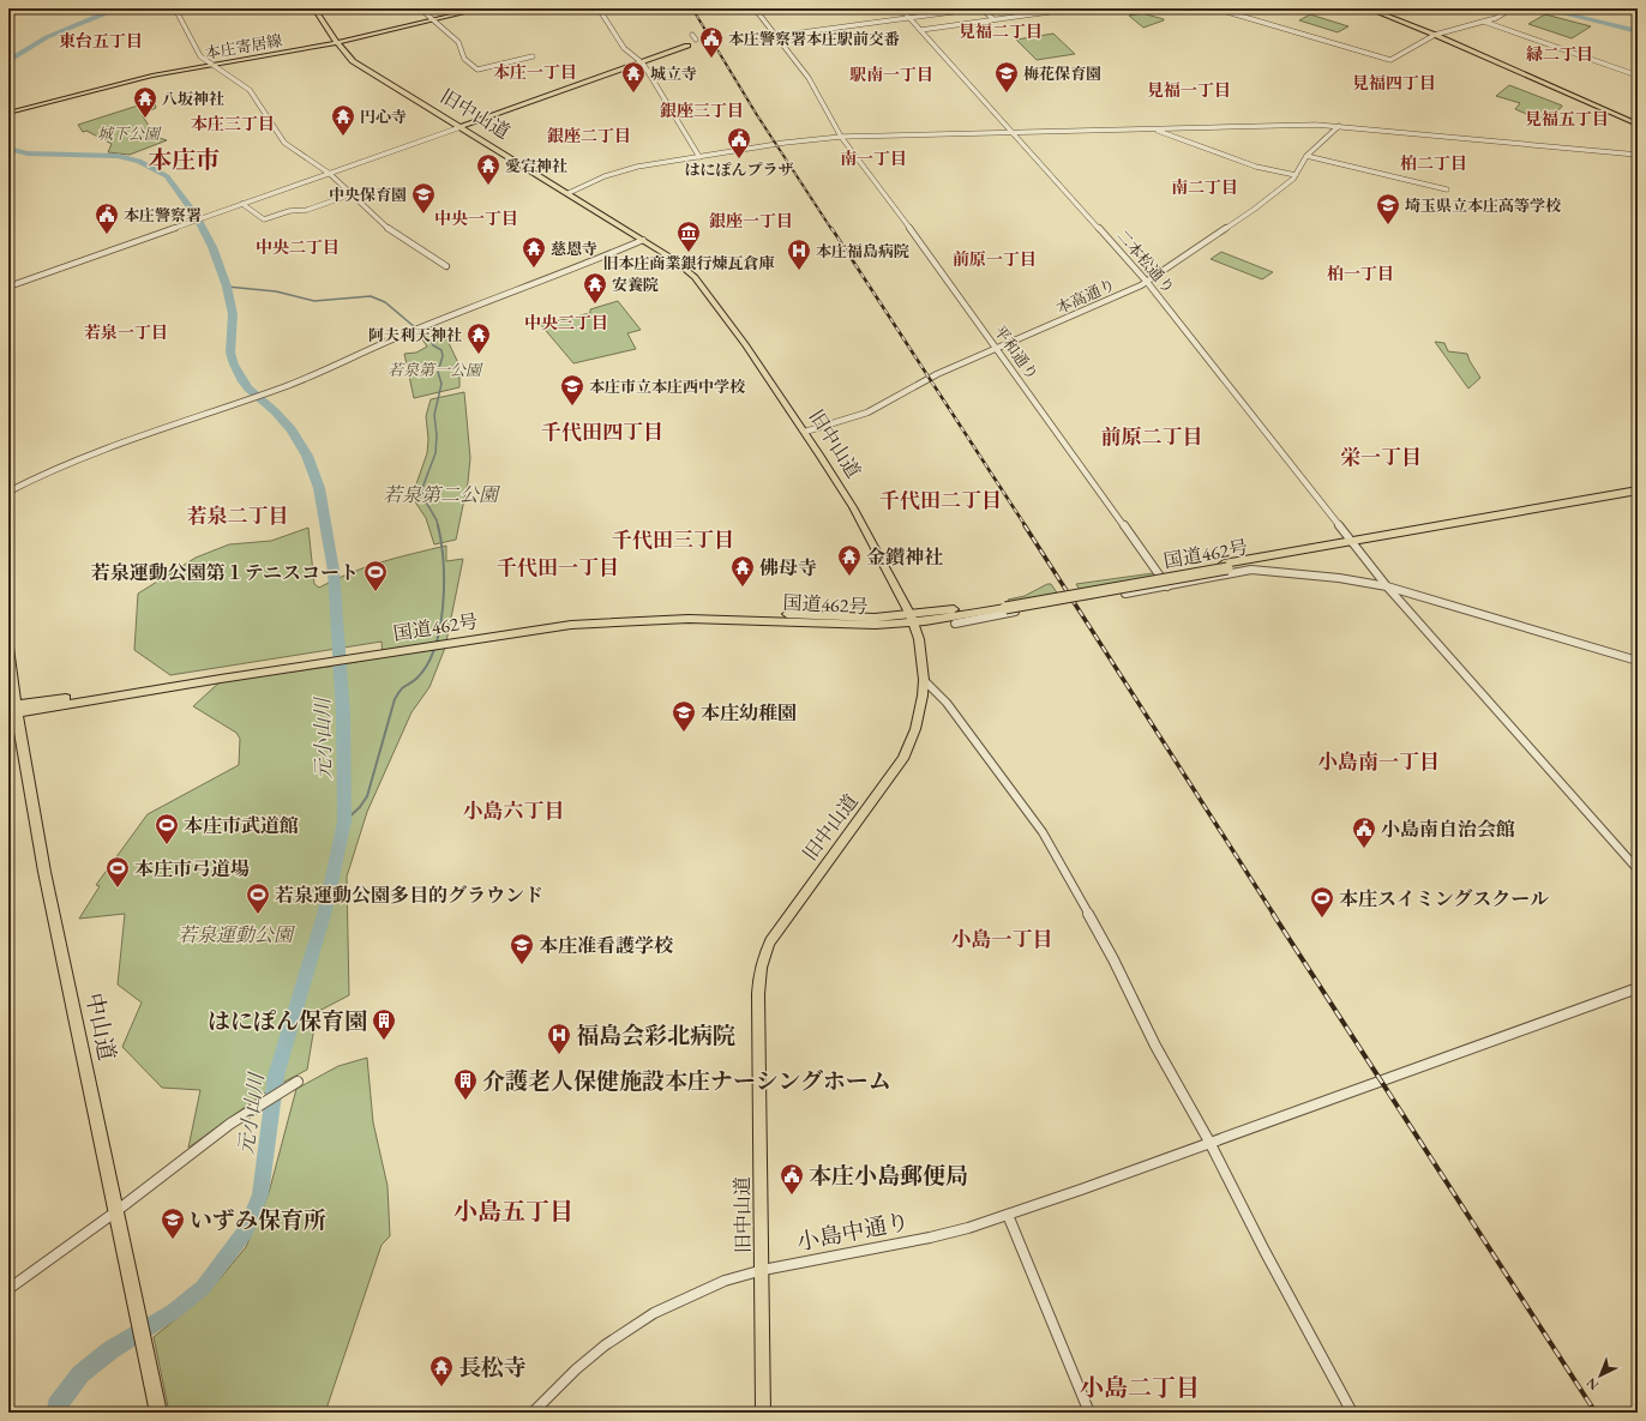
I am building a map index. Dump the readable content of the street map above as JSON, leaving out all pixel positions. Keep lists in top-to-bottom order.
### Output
{
  "streets": {
    "highway": ["国道462号", "中山道"],
    "main road": ["本庄寄居線", "旧中山道"],
    "street": [
      "二本松通り",
      "本高通り",
      "平和通り",
      "小島中通り"
    ]
  },
  "crossings": [
    ["本庄寄居線", "旧中山道"],
    ["旧中山道", "本高通り"],
    ["旧中山道", "国道462号"],
    ["旧中山道", "小島中通り"],
    ["二本松通り", "本高通り"],
    ["二本松通り", "国道462号"],
    ["本高通り", "平和通り"],
    ["国道462号", "中山道"]
  ],
  "districts": [
    "見福二丁目",
    "東台五丁目",
    "緑二丁目",
    "本庄一丁目",
    "駅南一丁目",
    "見福四丁目",
    "見福一丁目",
    "銀座三丁目",
    "見福五丁目",
    "本庄三丁目",
    "銀座二丁目",
    "南一丁目",
    "本庄市",
    "柏二丁目",
    "南二丁目",
    "中央一丁目",
    "銀座一丁目",
    "中央二丁目",
    "前原一丁目",
    "柏一丁目",
    "中央三丁目",
    "若泉一丁目",
    "千代田四丁目",
    "前原二丁目",
    "栄一丁目",
    "千代田二丁目",
    "若泉二丁目",
    "千代田三丁目",
    "千代田一丁目",
    "小島南一丁目",
    "小島六丁目",
    "小島一丁目",
    "小島五丁目",
    "小島二丁目"
  ],
  "water": ["元小山川"],
  "parks": [
    "城下公園",
    "若泉第一公園",
    "若泉第二公園",
    "若泉運動公園"
  ],
  "places": {
    "public building": [
      "本庄警察署本庄駅前交番",
      "はにぽんプラザ",
      "本庄警察署",
      "小島南自治会館",
      "本庄小島郵便局"
    ],
    "temple": [
      "城立寺",
      "八坂神社",
      "円心寺",
      "愛宕神社",
      "慈恩寺",
      "安養院",
      "阿夫利天神社",
      "金鑚神社",
      "佛母寺",
      "長松寺"
    ],
    "school or university": [
      "梅花保育園",
      "中央保育園",
      "埼玉県立本庄高等学校",
      "本庄市立本庄西中学校",
      "本庄幼稚園",
      "本庄准看護学校",
      "いずみ保育所"
    ],
    "museum": ["旧本庄商業銀行煉瓦倉庫"],
    "hospital": ["本庄福島病院", "福島会彩北病院"],
    "sports": [
      "若泉運動公園第１テニスコート",
      "本庄市武道館",
      "本庄市弓道場",
      "若泉運動公園多目的グラウンド",
      "本庄スイミングスクール"
    ],
    "building": ["はにぽん保育園", "介護老人保健施設本庄ナーシングホーム"]
  },
  "north": "bottom left"
}
